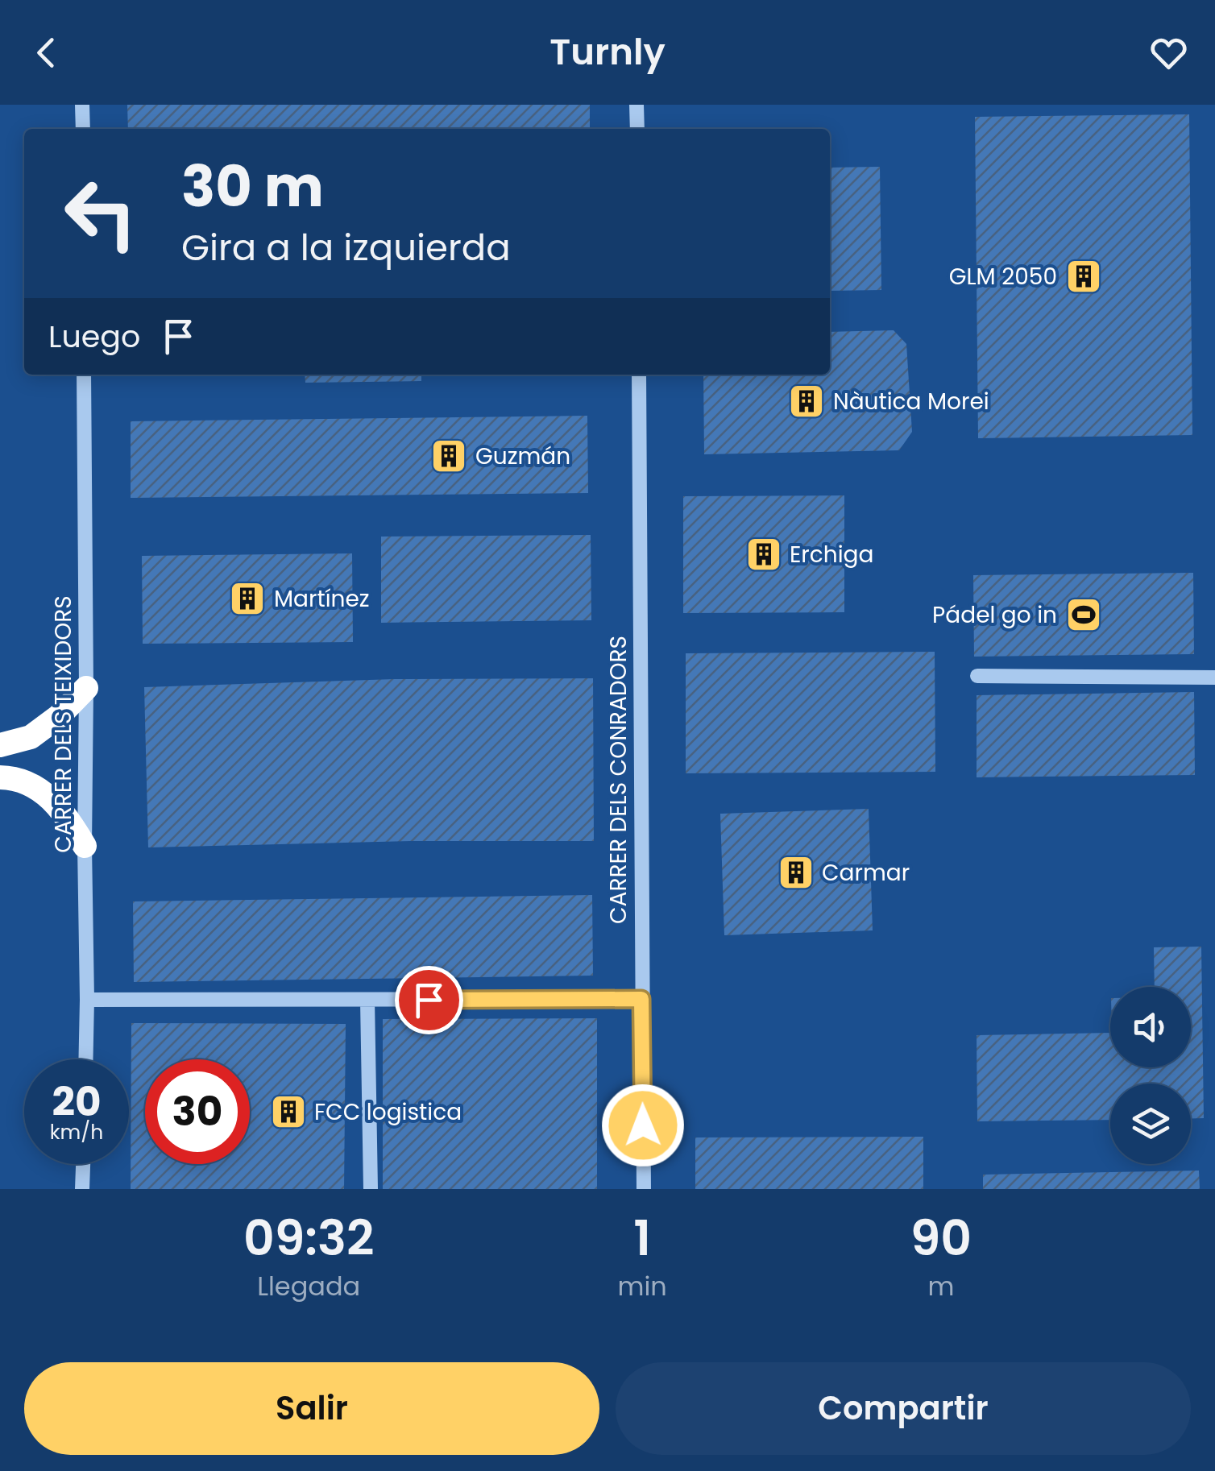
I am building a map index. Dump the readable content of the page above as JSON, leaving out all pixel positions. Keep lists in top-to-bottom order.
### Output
{
  "streets": {
    "street": ["CARRER DELS TEIXIDORS", "CARRER DELS CONRADORS"]
  },
  "places": {
    "building": [
      "GLM 2050",
      "Nàutica Morei",
      "Guzmán",
      "Erchiga",
      "Martínez",
      "Carmar",
      "FCC logistica"
    ],
    "sports": ["Pádel go in"]
  },
  "page": {
    "header": "Turnly",
    "turn": ["30 m", "Gira a la izquierda"],
    "then": "Luego",
    "speed": "20 km/h",
    "limit": "30",
    "eta": [
      "09:32",
      "Llegada",
      "1",
      "min",
      "90",
      "m"
    ],
    "buttons": ["Salir", "Compartir"]
  }
}
